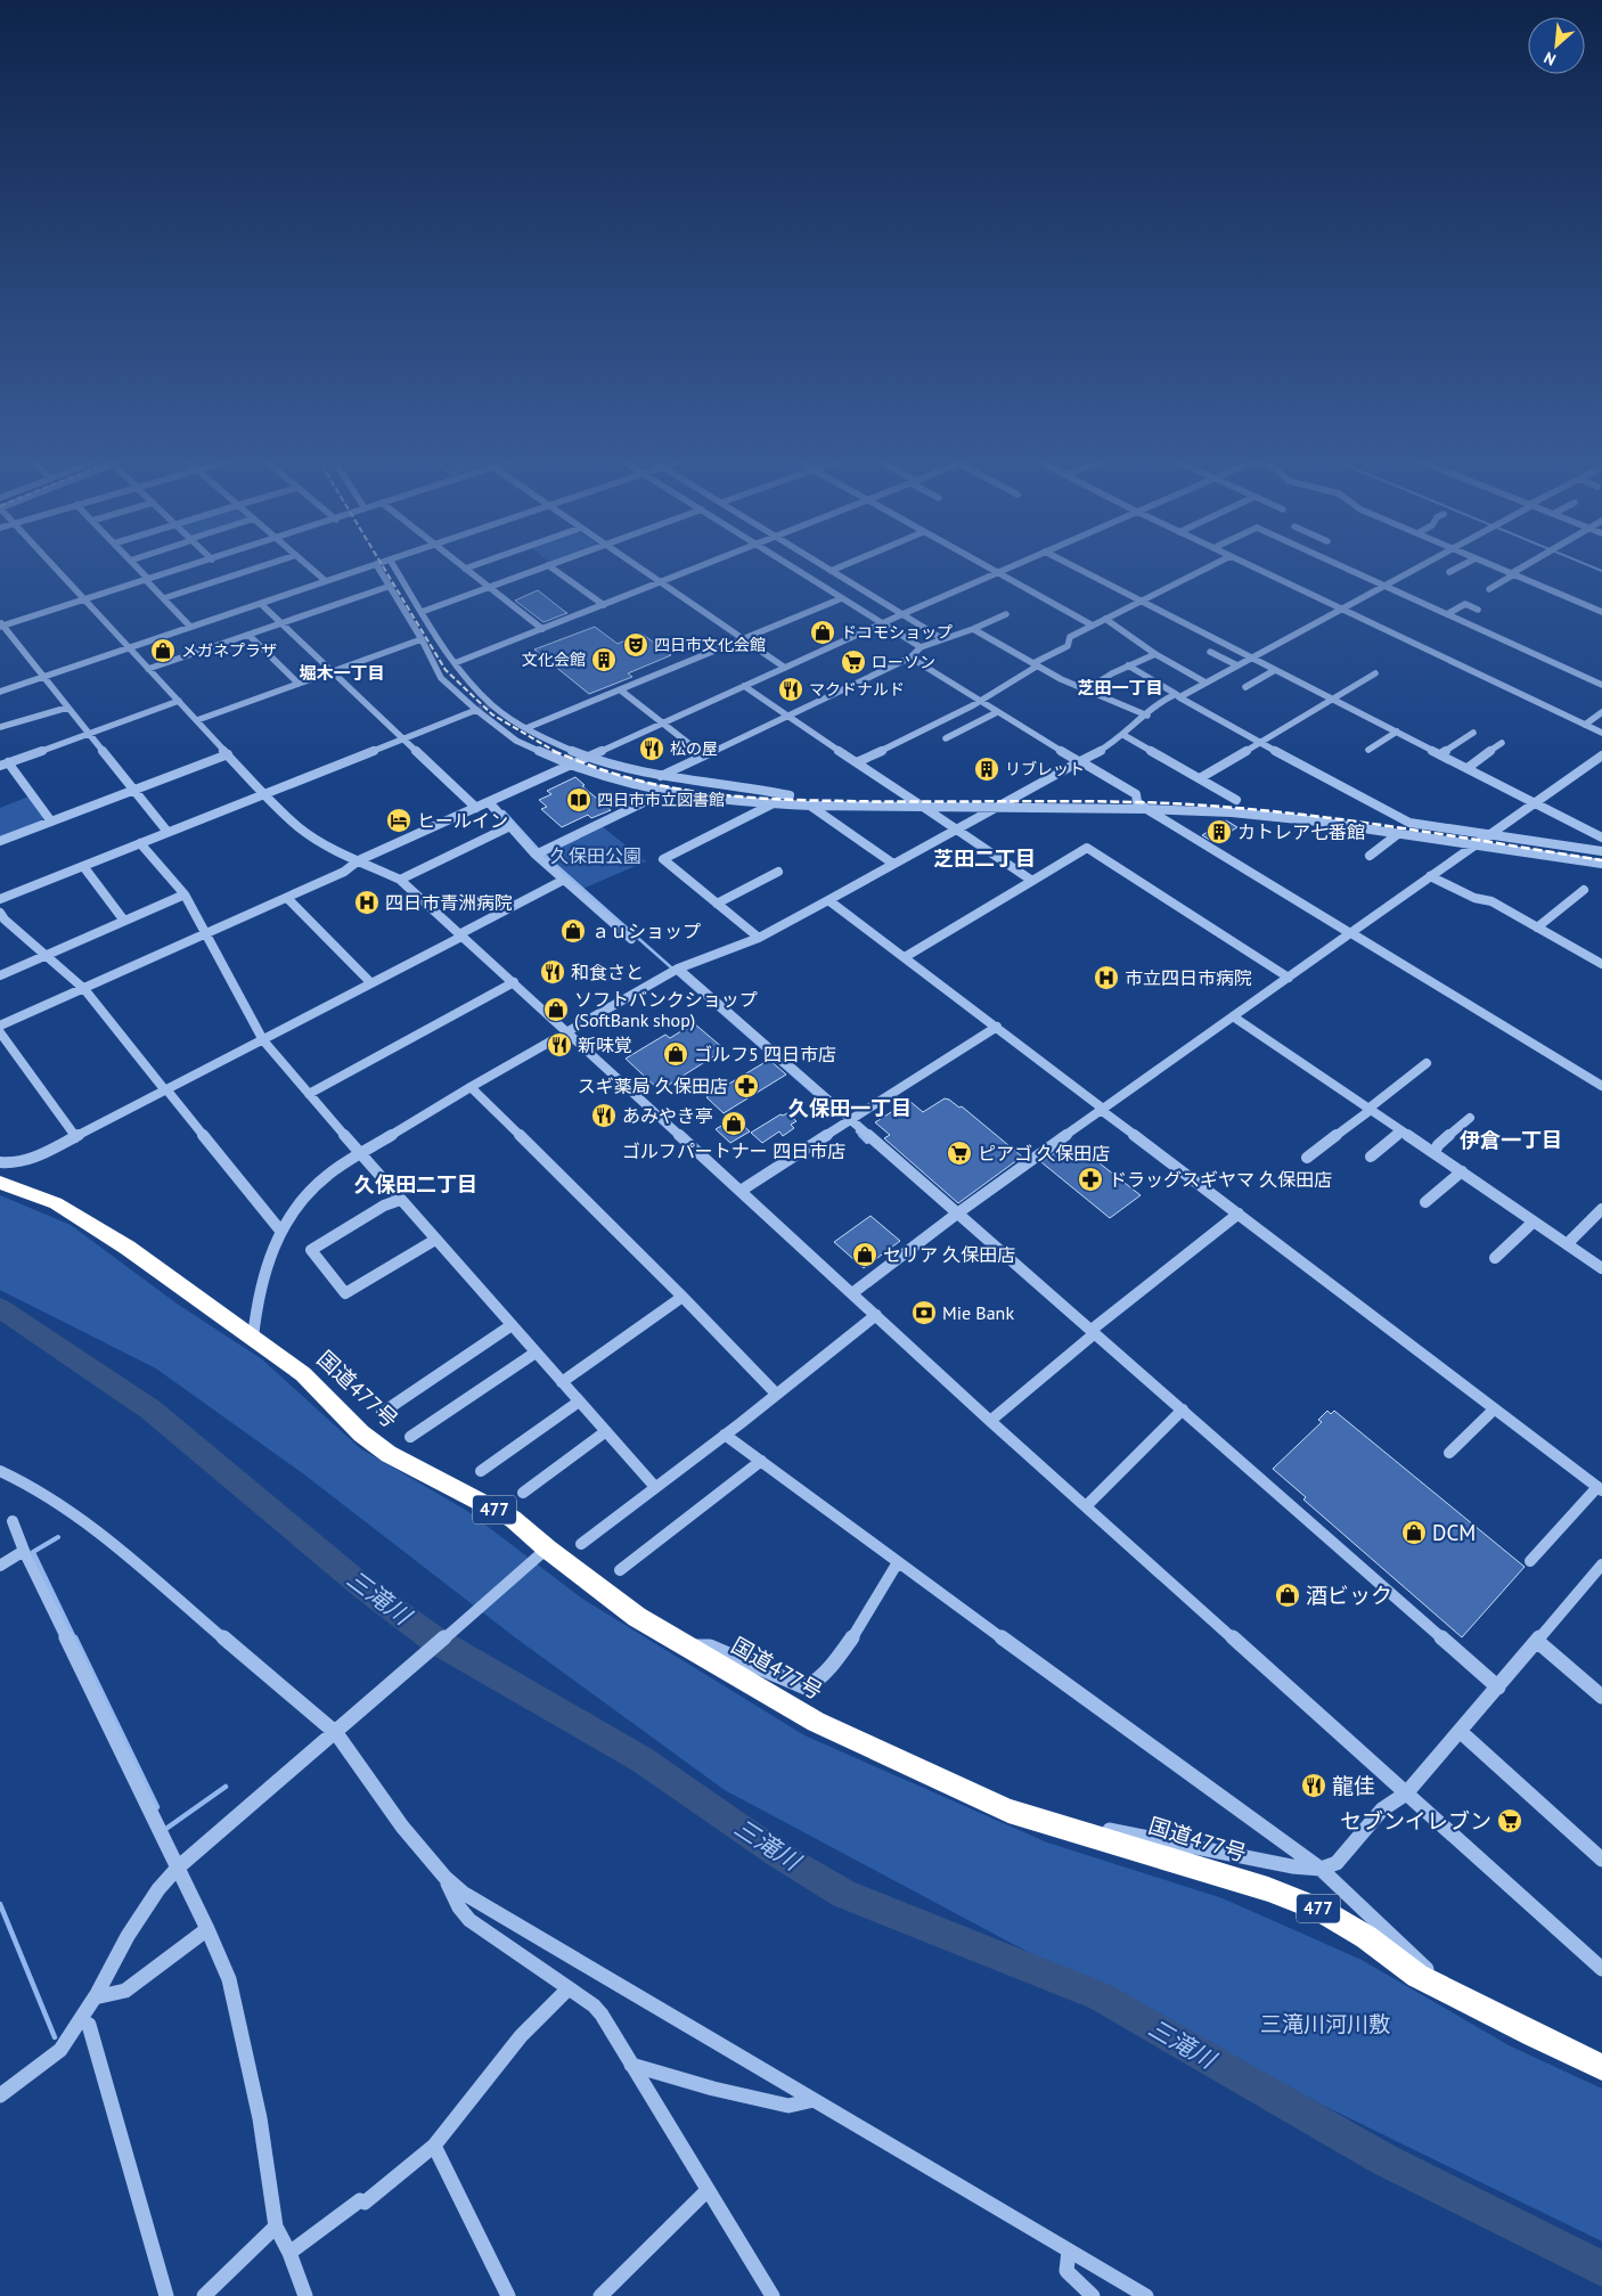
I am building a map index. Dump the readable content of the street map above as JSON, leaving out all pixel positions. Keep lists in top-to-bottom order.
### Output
{
  "streets": {
    "highway": ["国道477号", "477"]
  },
  "districts": [
    "堀木一丁目",
    "芝田一丁目",
    "芝田二丁目",
    "久保田一丁目",
    "伊倉一丁目",
    "久保田二丁目"
  ],
  "water": ["三滝川"],
  "parks": ["久保田公園", "三滝川河川敷"],
  "places": {
    "shop": [
      "ドコモショップ",
      "メガネプラザ",
      "ａｕショップ",
      "ソフトバンクショップ (SoftBank shop)",
      "ゴルフ5 四日市店",
      "ゴルフパートナー 四日市店",
      "セリア 久保田店",
      "DCM",
      "酒ビック"
    ],
    "theatre": ["四日市文化会館"],
    "building": ["文化会館", "リブレット", "カトレア七番館"],
    "supermarket": ["ローソン", "ピアゴ 久保田店", "セブンイレブン"],
    "restaurant": [
      "マクドナルド",
      "松の屋",
      "和食さと",
      "新味覚",
      "あみやき亭",
      "龍佳"
    ],
    "library": ["四日市市立図書館"],
    "hotel": ["ヒールイン"],
    "hospital": ["四日市青洲病院", "市立四日市病院"],
    "pharmacy": ["スギ薬局 久保田店", "ドラッグスギヤマ 久保田店"],
    "bank": ["Mie Bank"]
  },
  "north": "bottom left"
}
